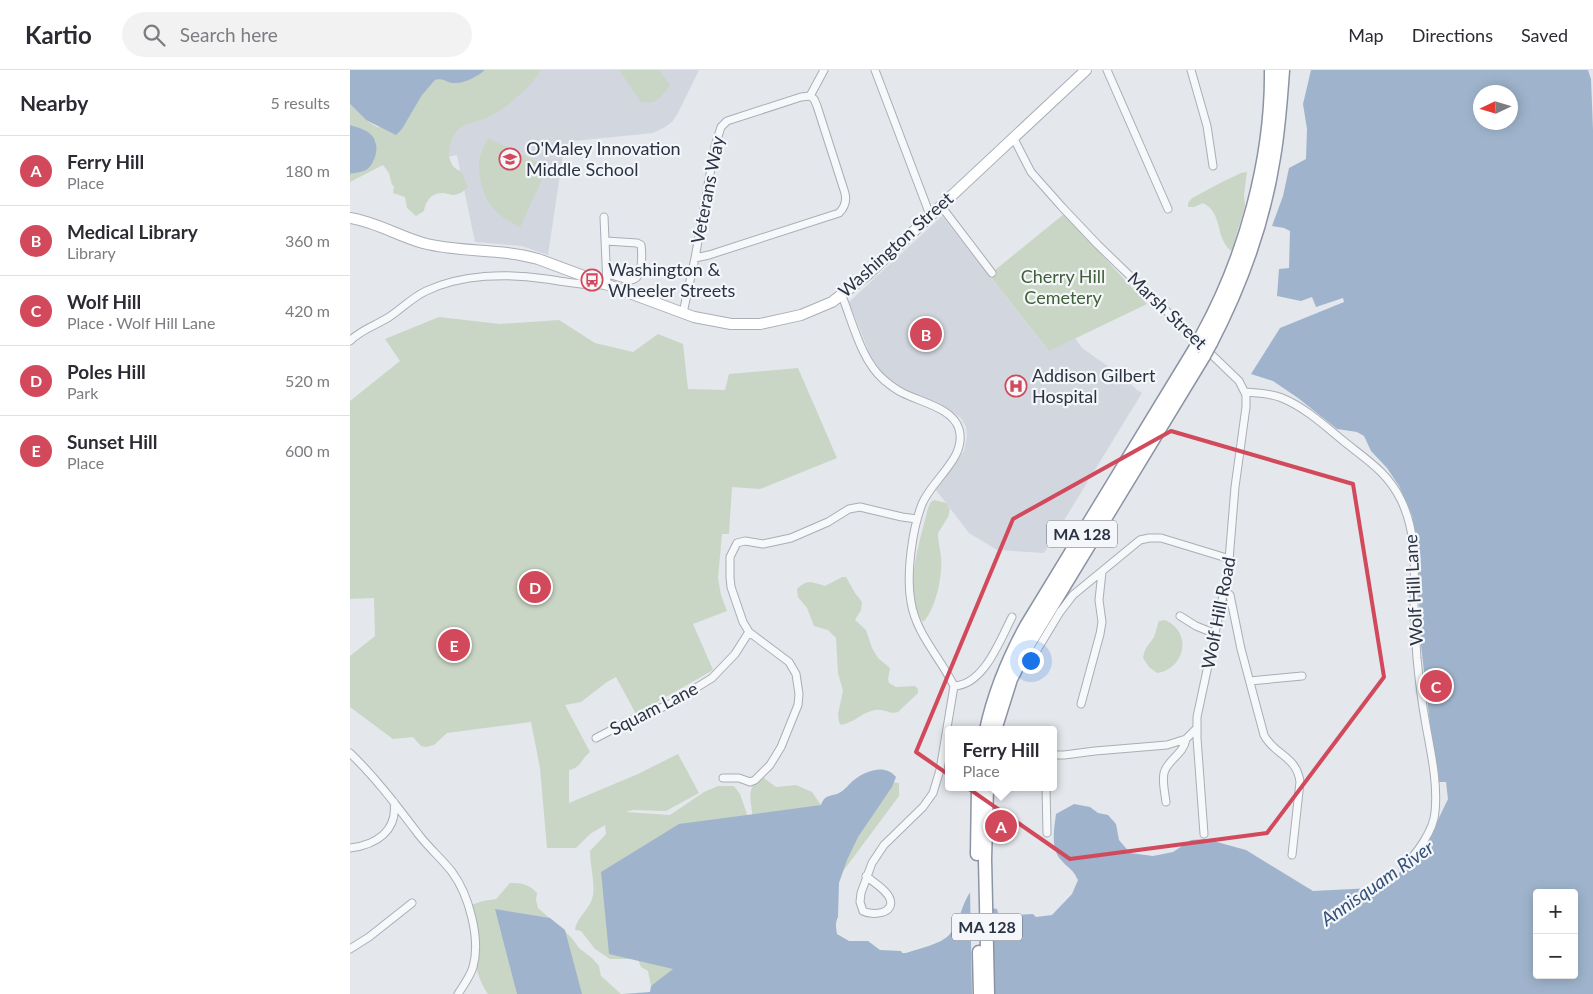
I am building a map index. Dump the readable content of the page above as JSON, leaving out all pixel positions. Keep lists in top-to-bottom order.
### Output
{
  "streets": {
    "highway": ["MA 128"],
    "main road": ["Washington Street"],
    "street": [
      "Veterans Way",
      "Marsh Street",
      "Wolf Hill Lane",
      "Wolf Hill Road",
      "Squam Lane"
    ]
  },
  "crossings": [
    ["Washington Street", "Marsh Street"],
    ["Marsh Street", "Wolf Hill Lane"],
    ["Marsh Street", "Wolf Hill Road"],
    ["Wolf Hill Lane", "Wolf Hill Road"]
  ],
  "water": ["Annisquam River"],
  "parks": ["Cherry Hill Cemetery"],
  "places": {
    "school or university": ["O'Maley Innovation Middle School"],
    "bus stop": ["Washington & Wheeler Streets"],
    "hospital": ["Addison Gilbert Hospital"]
  },
  "north": "left",
  "page": {
    "header": "Kartio",
    "search": "Search here",
    "nav": ["Map", "Directions", "Saved"],
    "heading": ["Nearby", "5 results"],
    "list": [
      {
        "mark": "A",
        "name": "Ferry Hill",
        "note": "Place",
        "value": "180 m"
      },
      {
        "mark": "B",
        "name": "Medical Library",
        "note": "Library",
        "value": "360 m"
      },
      {
        "mark": "C",
        "name": "Wolf Hill",
        "note": "Place · Wolf Hill Lane",
        "value": "420 m"
      },
      {
        "mark": "D",
        "name": "Poles Hill",
        "note": "Park",
        "value": "520 m"
      },
      {
        "mark": "E",
        "name": "Sunset Hill",
        "note": "Place",
        "value": "600 m"
      }
    ],
    "pins": [
      "B",
      "D",
      "E",
      "C",
      "A"
    ],
    "popup": ["Ferry Hill", "Place"],
    "map_buttons": ["+", "−"]
  }
}
